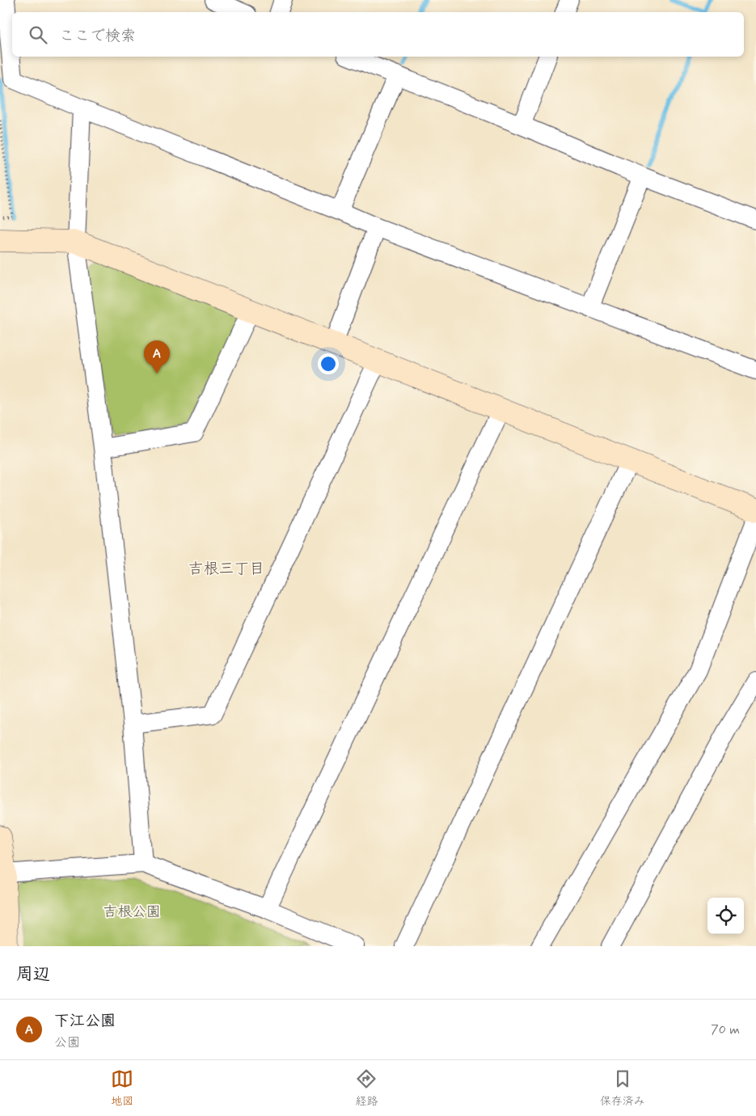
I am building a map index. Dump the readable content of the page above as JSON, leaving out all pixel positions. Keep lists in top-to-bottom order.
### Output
{
  "districts": ["吉根三丁目"],
  "parks": ["吉根公園"],
  "page": {
    "search": "ここで検索",
    "pins": "A",
    "heading": "周辺",
    "list": [
      {
        "mark": "A",
        "name": "下江公園",
        "note": "公園",
        "value": "70 m"
      }
    ],
    "nav": ["地図", "経路", "保存済み"]
  }
}
